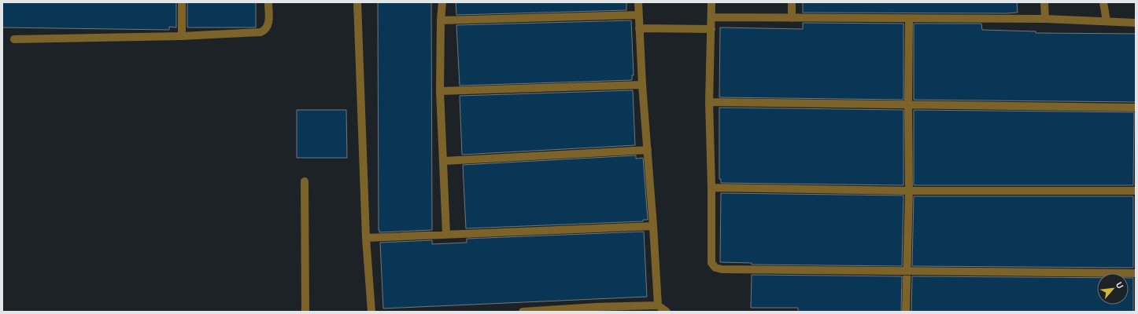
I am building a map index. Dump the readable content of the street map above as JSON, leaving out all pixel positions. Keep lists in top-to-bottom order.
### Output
{
  "north": "top right"
}
